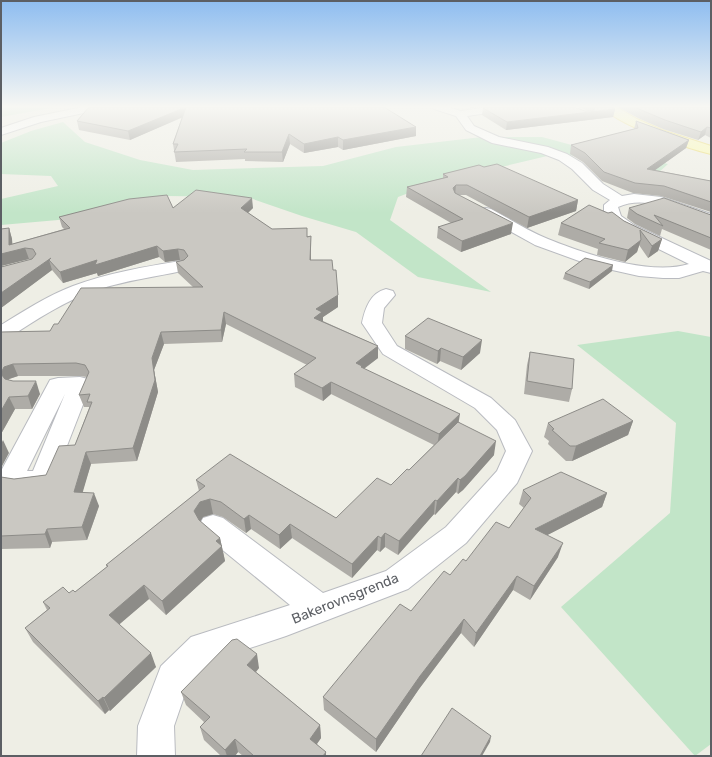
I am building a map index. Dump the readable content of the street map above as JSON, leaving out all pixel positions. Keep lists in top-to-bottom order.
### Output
{
  "streets": {
    "street": ["Bakerovnsgrenda"]
  }
}
